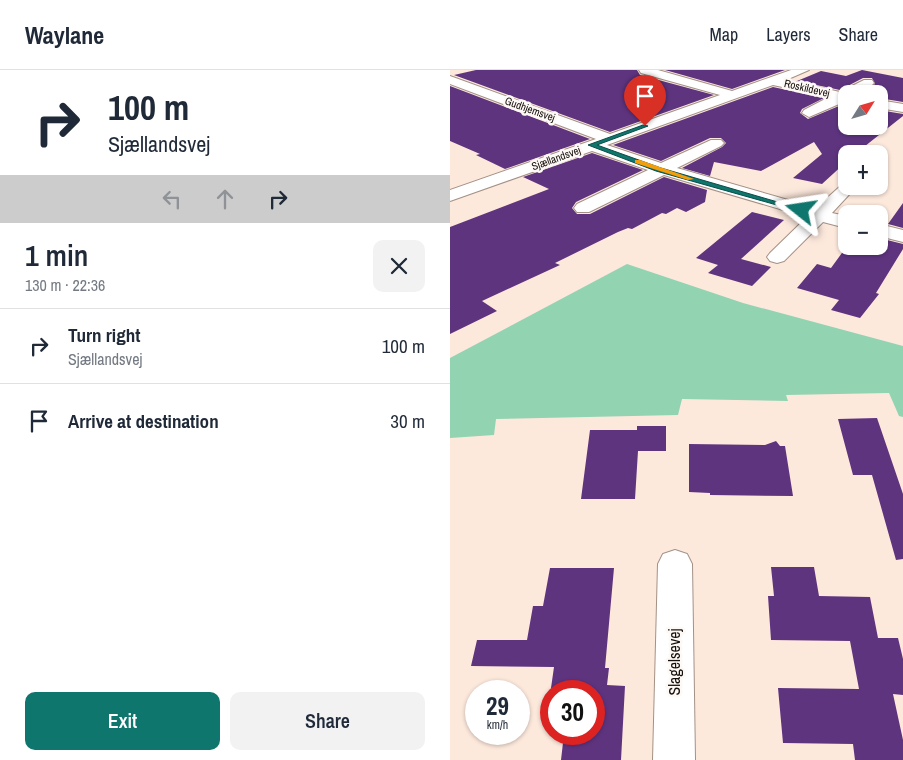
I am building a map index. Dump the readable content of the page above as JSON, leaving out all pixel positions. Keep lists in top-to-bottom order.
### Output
{
  "streets": {
    "street": [
      "Roskildevej",
      "Gudhjemsvej",
      "Sjællandsvej",
      "Slagelsevej"
    ]
  },
  "crossings": [
    ["Roskildevej", "Sjællandsvej"],
    ["Gudhjemsvej", "Sjællandsvej"]
  ],
  "north": "top right",
  "page": {
    "header": "Waylane",
    "nav": ["Map", "Layers", "Share"],
    "turn": ["100 m", "Sjællandsvej"],
    "map_buttons": ["+", "−"],
    "heading": ["1 min", "130 m · 22:36"],
    "list": [
      {
        "name": "Turn right",
        "note": "Sjællandsvej",
        "value": "100 m"
      },
      {
        "name": "Arrive at destination",
        "value": "30 m"
      }
    ],
    "speed": "29 km/h",
    "limit": "30",
    "buttons": ["Exit", "Share"]
  }
}
